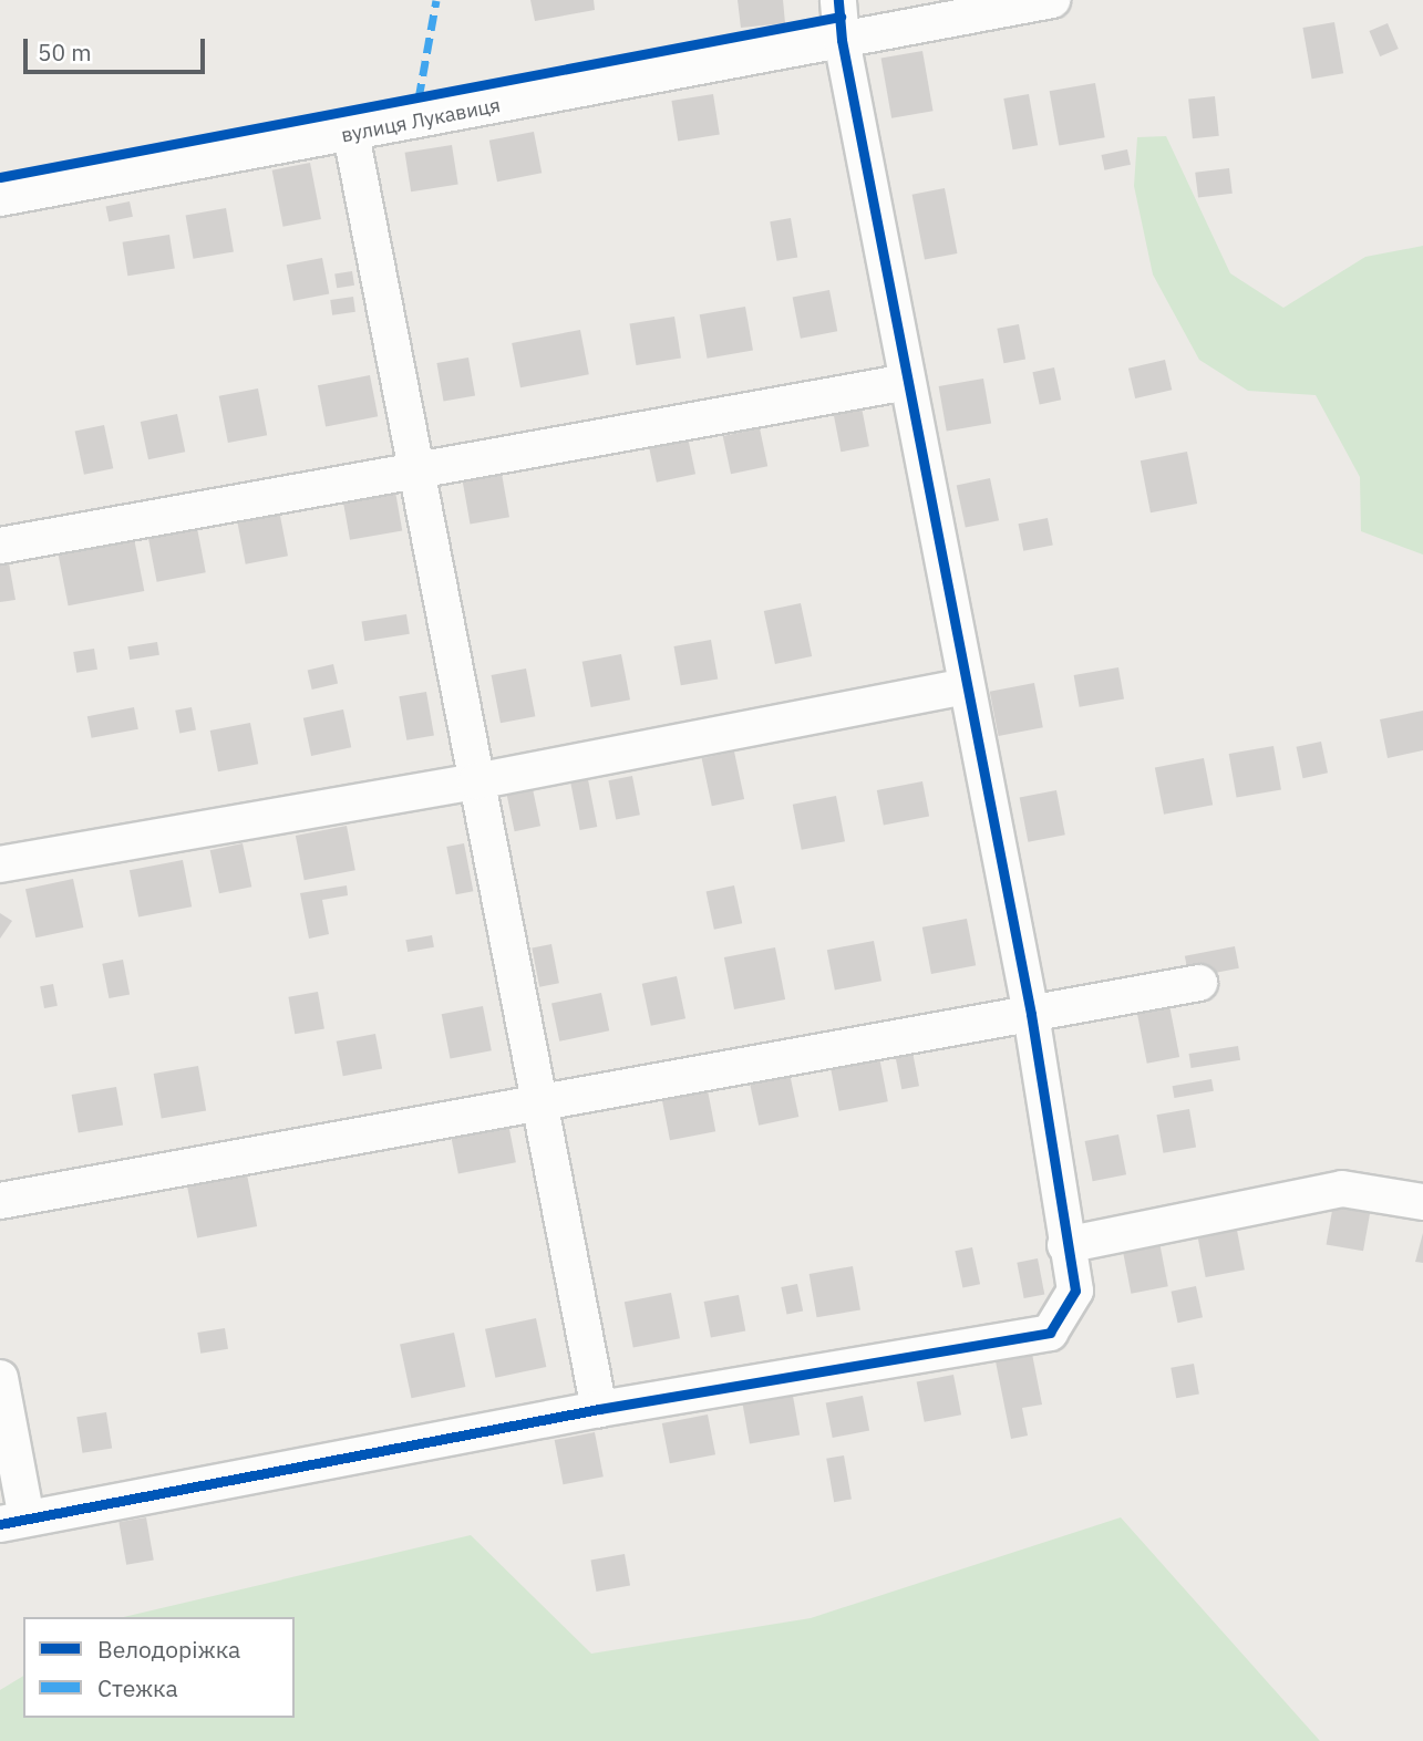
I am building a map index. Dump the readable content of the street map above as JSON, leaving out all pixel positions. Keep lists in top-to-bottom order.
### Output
{
  "streets": {
    "street": ["вулиця Лукавиця"]
  },
  "legend": ["Велодоріжка", "Стежка"],
  "scale_bar": "50 m"
}
